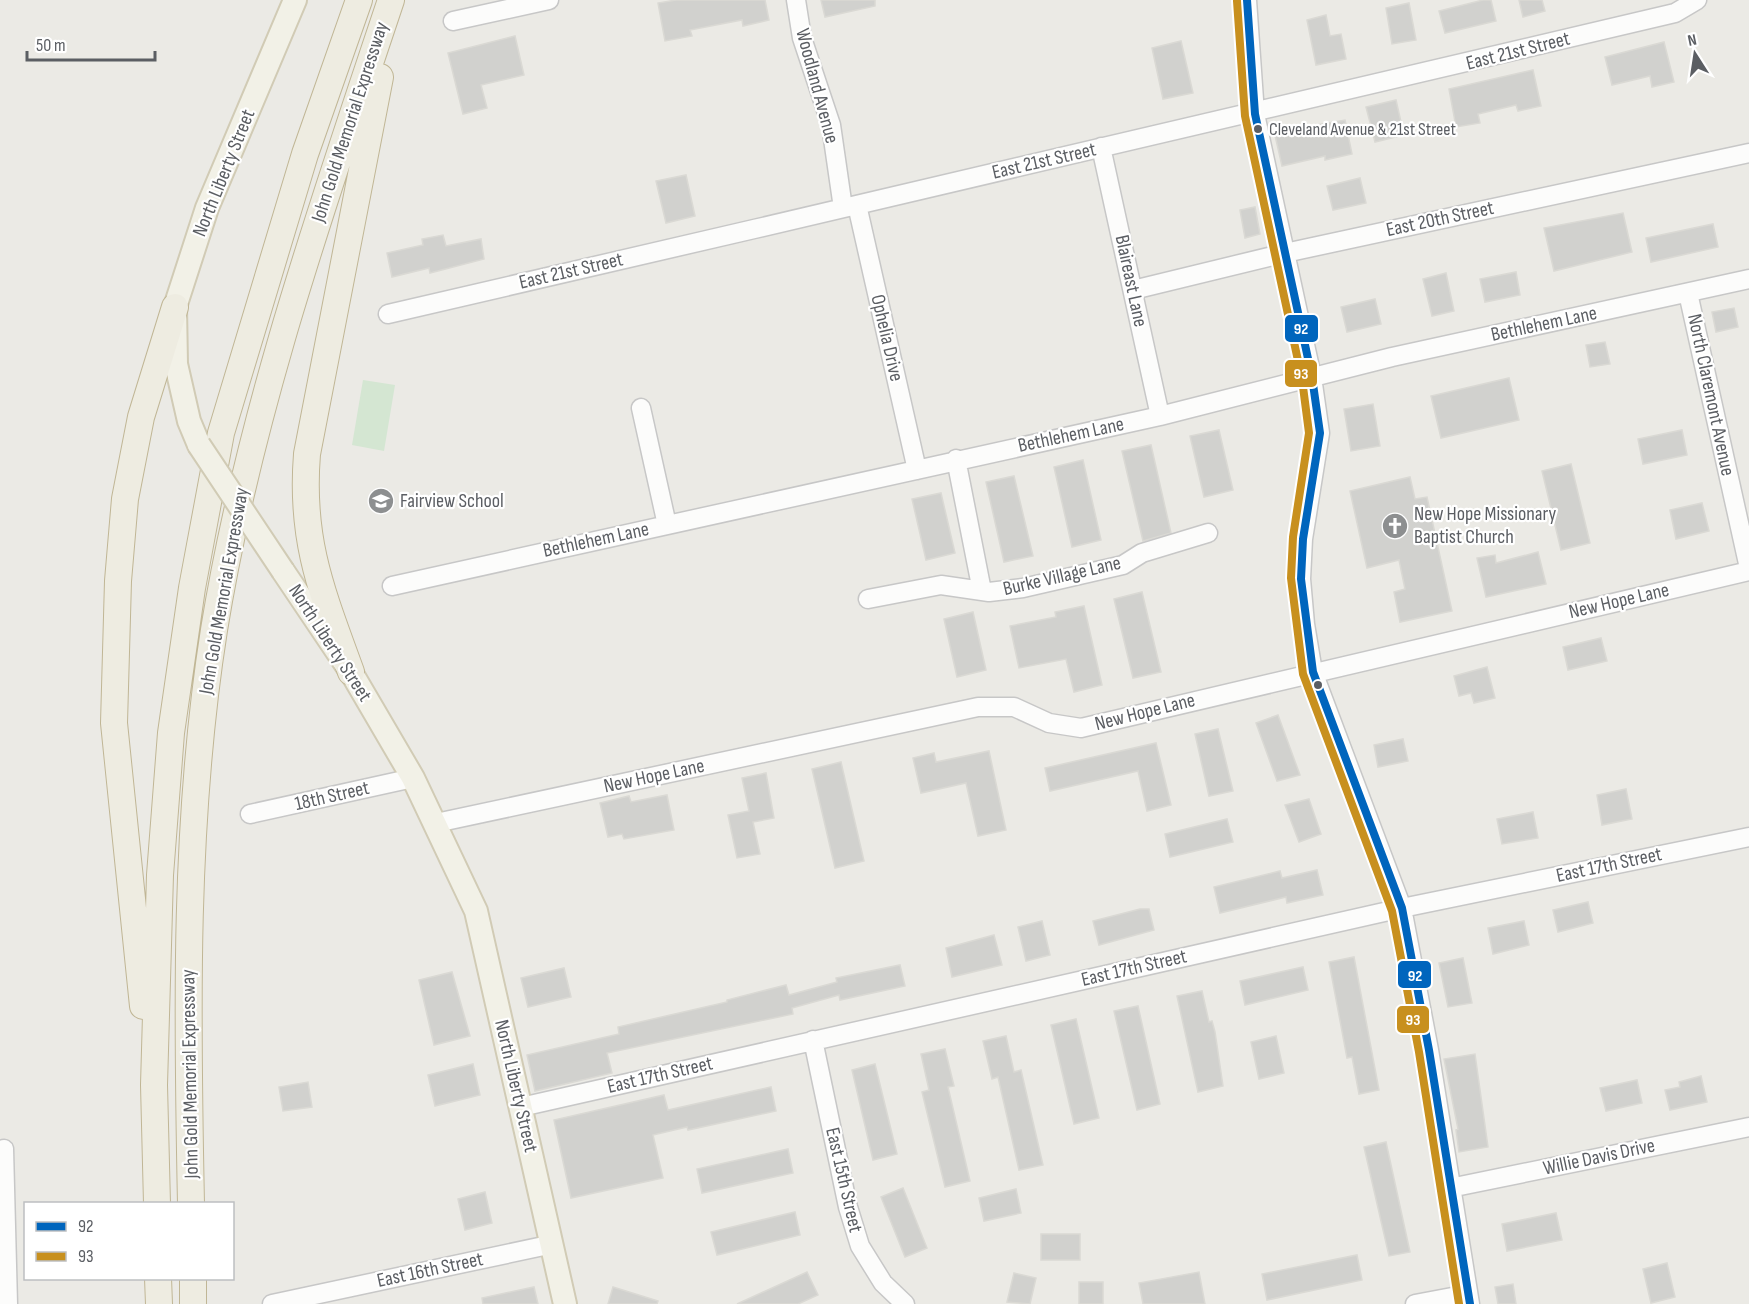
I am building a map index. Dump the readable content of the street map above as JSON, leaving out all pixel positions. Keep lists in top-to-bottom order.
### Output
{
  "streets": {
    "highway": ["John Gold Memorial Expressway"],
    "main road": ["North Liberty Street"],
    "street": [
      "East 21st Street",
      "Woodland Avenue",
      "East 20th Street",
      "Blaireast Lane",
      "Bethlehem Lane",
      "Ophelia Drive",
      "North Claremont Avenue",
      "Burke Village Lane",
      "New Hope Lane",
      "18th Street",
      "East 17th Street",
      "Willie Davis Drive",
      "East 15th Street",
      "East 16th Street"
    ]
  },
  "crossings": [
    ["East 21st Street", "Woodland Avenue"],
    ["East 21st Street", "Blaireast Lane"],
    ["East 21st Street", "Ophelia Drive"],
    ["Woodland Avenue", "Ophelia Drive"],
    ["North Liberty Street", "New Hope Lane"],
    ["North Liberty Street", "18th Street"],
    ["North Liberty Street", "East 17th Street"],
    ["North Liberty Street", "East 16th Street"],
    ["East 20th Street", "Blaireast Lane"],
    ["Blaireast Lane", "Bethlehem Lane"],
    ["Bethlehem Lane", "Ophelia Drive"],
    ["Bethlehem Lane", "North Claremont Avenue"],
    ["Bethlehem Lane", "Burke Village Lane"],
    ["North Claremont Avenue", "New Hope Lane"],
    ["East 17th Street", "East 15th Street"]
  ],
  "places": {
    "other": ["Cleveland Avenue & 21st Street"],
    "school or university": ["Fairview School"],
    "church": ["New Hope Missionary Baptist Church"]
  },
  "lines": ["transit line 92", "transit line 93"],
  "legend": ["92", "93"],
  "scale_bar": "50 m",
  "north": "top"
}
